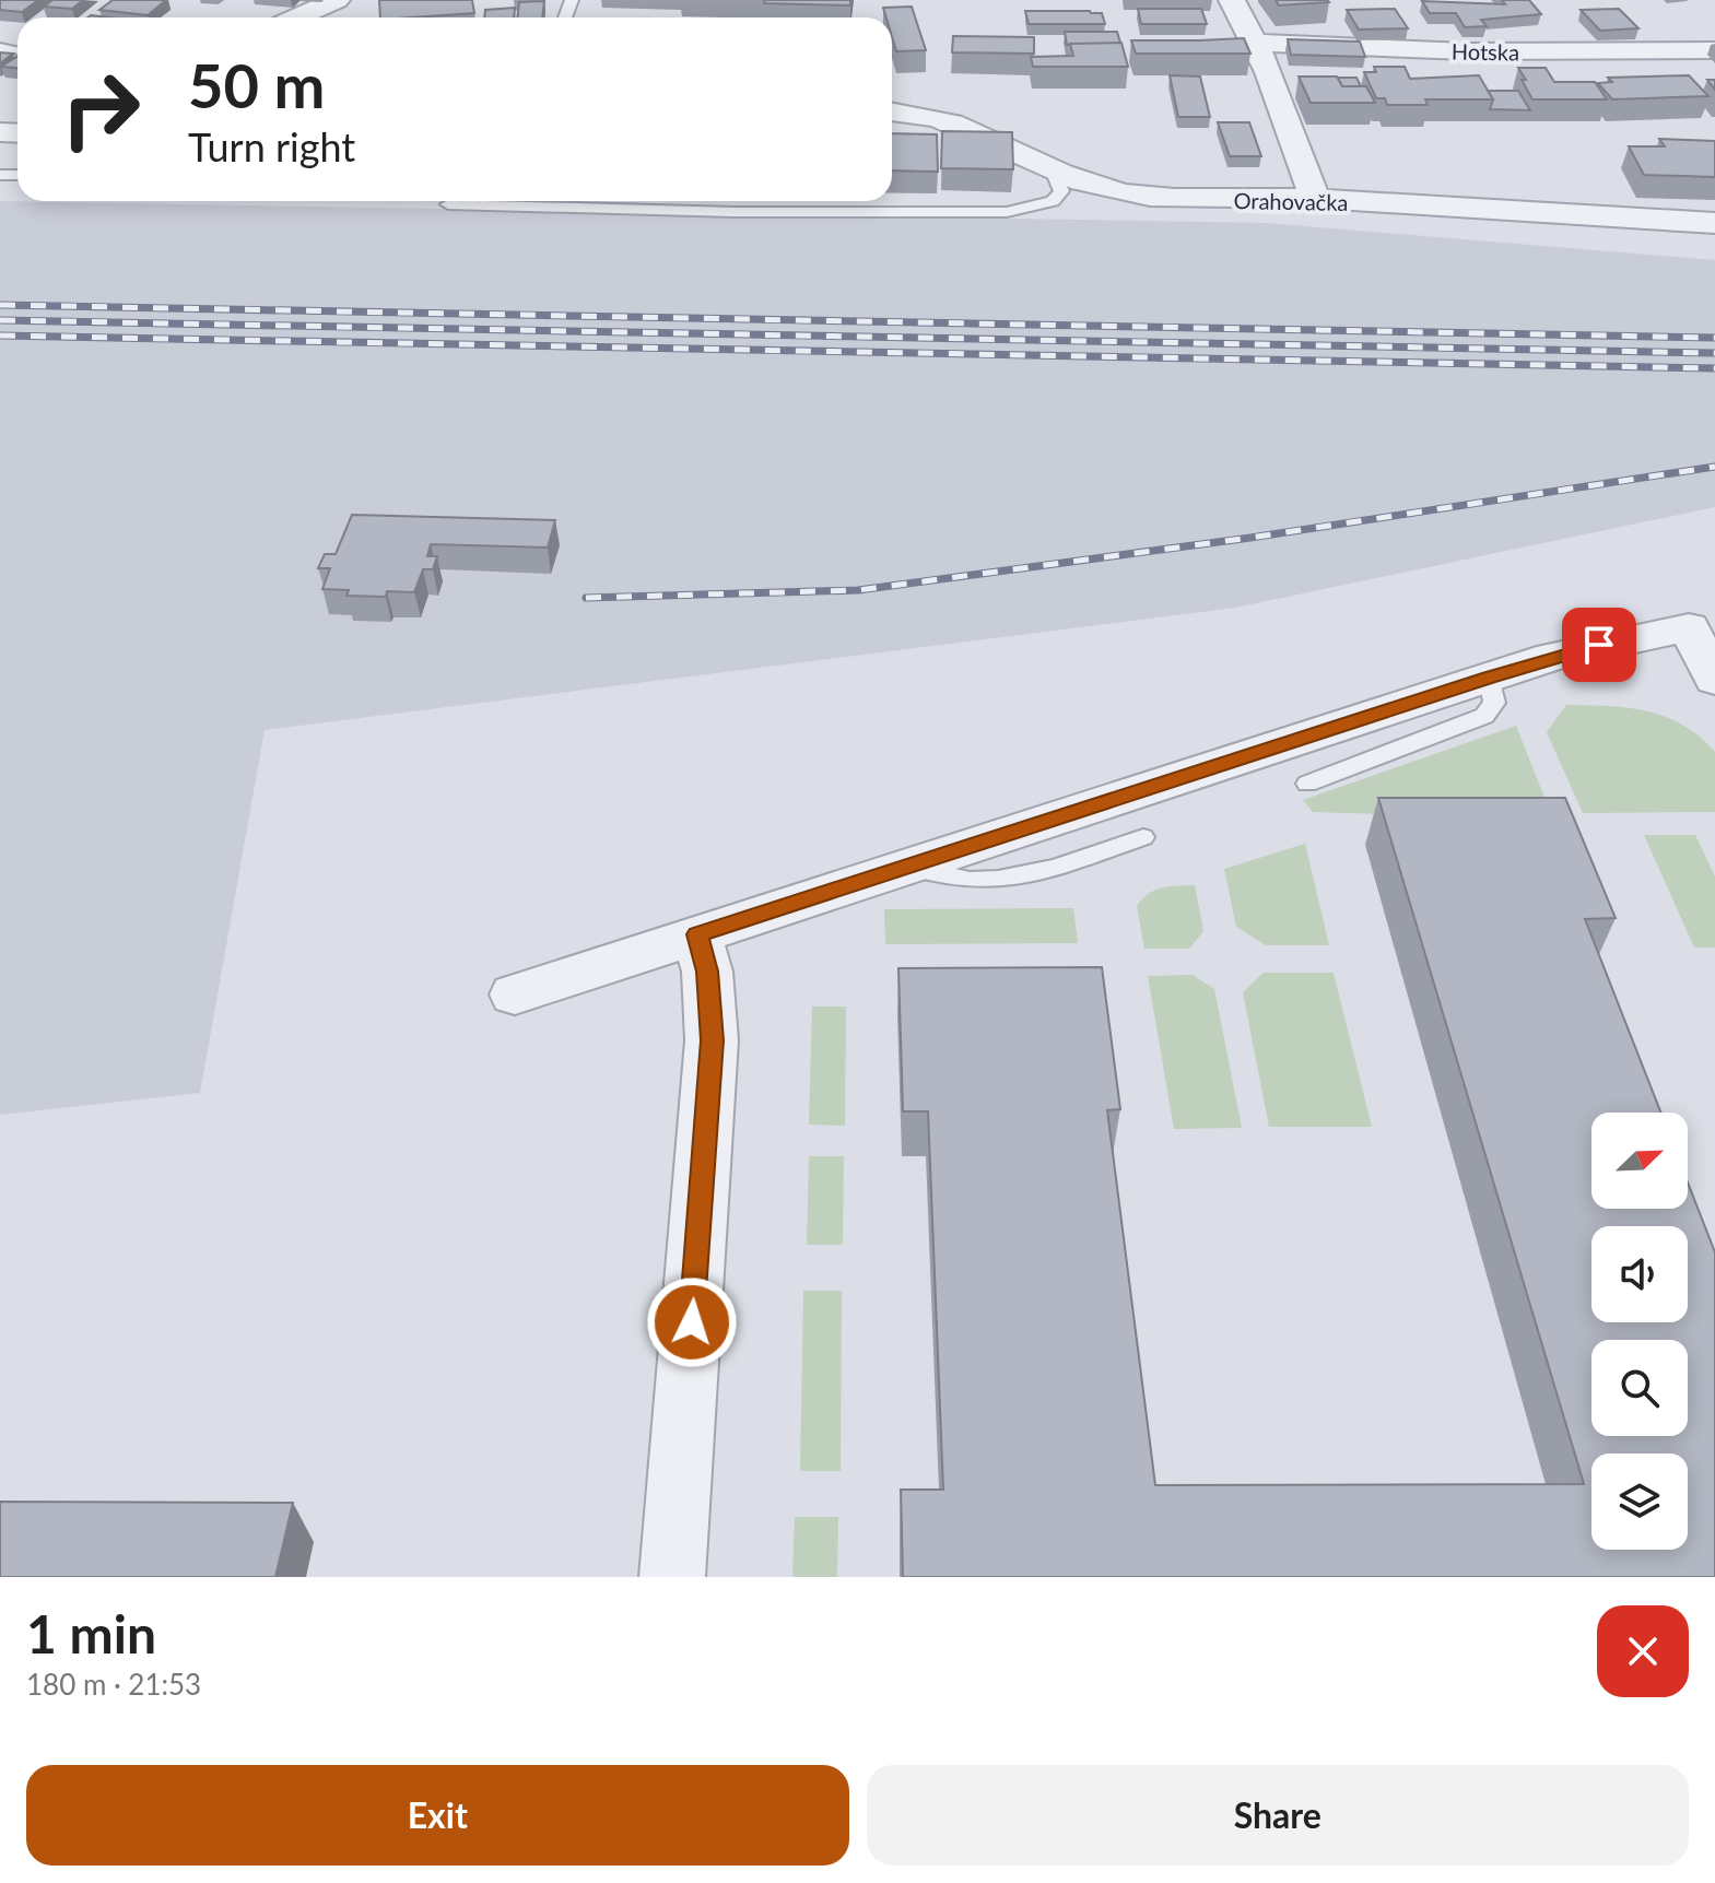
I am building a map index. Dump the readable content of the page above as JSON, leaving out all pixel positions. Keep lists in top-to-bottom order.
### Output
{
  "streets": {
    "street": ["Hotska", "Orahovačka"]
  },
  "north": "top right",
  "page": {
    "turn": ["50 m", "Turn right"],
    "heading": ["1 min", "180 m · 21:53"],
    "buttons": ["Exit", "Share"]
  }
}
